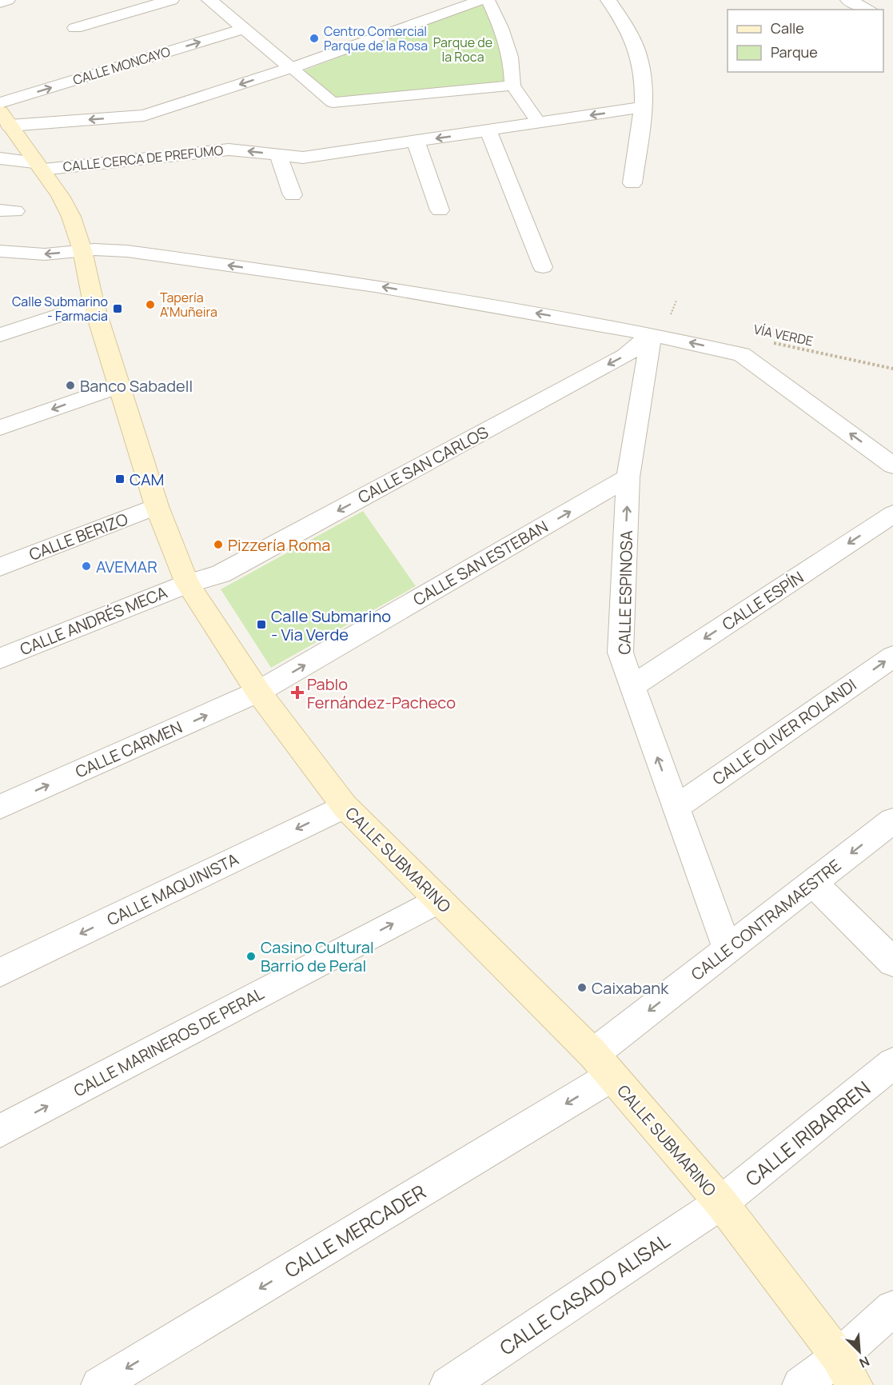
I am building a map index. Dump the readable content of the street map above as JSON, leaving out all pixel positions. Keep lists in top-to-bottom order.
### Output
{
  "streets": {
    "main road": ["CALLE SUBMARINO"],
    "street": [
      "CALLE MONCAYO",
      "CALLE CERCA DE PREFUMO",
      "CALLE SAN CARLOS",
      "CALLE BERIZO",
      "CALLE SAN ESTEBAN",
      "CALLE ESPINOSA",
      "CALLE ESPÍN",
      "CALLE ANDRÉS MECA",
      "CALLE OLIVER ROLANDI",
      "CALLE CARMEN",
      "CALLE MAQUINISTA",
      "CALLE CONTRAMAESTRE",
      "CALLE MARINEROS DE PERAL",
      "CALLE IRIBARREN",
      "CALLE MERCADER",
      "CALLE CASADO ALISAL"
    ],
    "path": ["VÍA VERDE"]
  },
  "crossings": [
    ["CALLE CERCA DE PREFUMO", "CALLE SUBMARINO"],
    ["CALLE SAN CARLOS", "CALLE ESPINOSA"],
    ["CALLE SAN CARLOS", "CALLE ANDRÉS MECA"],
    ["CALLE SAN CARLOS", "CALLE SUBMARINO"],
    ["CALLE BERIZO", "CALLE SUBMARINO"],
    ["CALLE SAN ESTEBAN", "CALLE ESPINOSA"],
    ["CALLE SAN ESTEBAN", "CALLE CARMEN"],
    ["CALLE SAN ESTEBAN", "CALLE SUBMARINO"],
    ["CALLE ESPINOSA", "CALLE ESPÍN"],
    ["CALLE ESPINOSA", "CALLE OLIVER ROLANDI"],
    ["CALLE ESPINOSA", "CALLE CONTRAMAESTRE"],
    ["CALLE ANDRÉS MECA", "CALLE SUBMARINO"],
    ["CALLE CARMEN", "CALLE SUBMARINO"],
    ["CALLE SUBMARINO", "CALLE MAQUINISTA"],
    ["CALLE SUBMARINO", "CALLE CONTRAMAESTRE"],
    ["CALLE SUBMARINO", "CALLE MARINEROS DE PERAL"],
    ["CALLE SUBMARINO", "CALLE IRIBARREN"],
    ["CALLE SUBMARINO", "CALLE MERCADER"],
    ["CALLE SUBMARINO", "CALLE CASADO ALISAL"],
    ["CALLE CONTRAMAESTRE", "CALLE MERCADER"],
    ["CALLE IRIBARREN", "CALLE CASADO ALISAL"]
  ],
  "one_way": [
    "CALLE SAN CARLOS",
    "CALLE SAN ESTEBAN",
    "CALLE ESPINOSA",
    "CALLE ESPÍN",
    "CALLE OLIVER ROLANDI",
    "CALLE CARMEN",
    "CALLE MAQUINISTA",
    "CALLE CONTRAMAESTRE",
    "CALLE MARINEROS DE PERAL",
    "CALLE MERCADER"
  ],
  "parks": ["Parque de la Roca"],
  "places": {
    "other": [
      "Centro Comercial Parque de la Rosa",
      "Tapería A'Muñeira",
      "Banco Sabadell",
      "Pizzería Roma",
      "AVEMAR",
      "Casino Cultural Barrio de Peral",
      "Caixabank"
    ],
    "transit": ["Calle Submarino - Farmacia", "CAM", "Calle Submarino - Via Verde"],
    "health": ["Pablo Fernández-Pacheco"]
  },
  "legend": ["Calle", "Parque"],
  "north": "bottom right"
}
